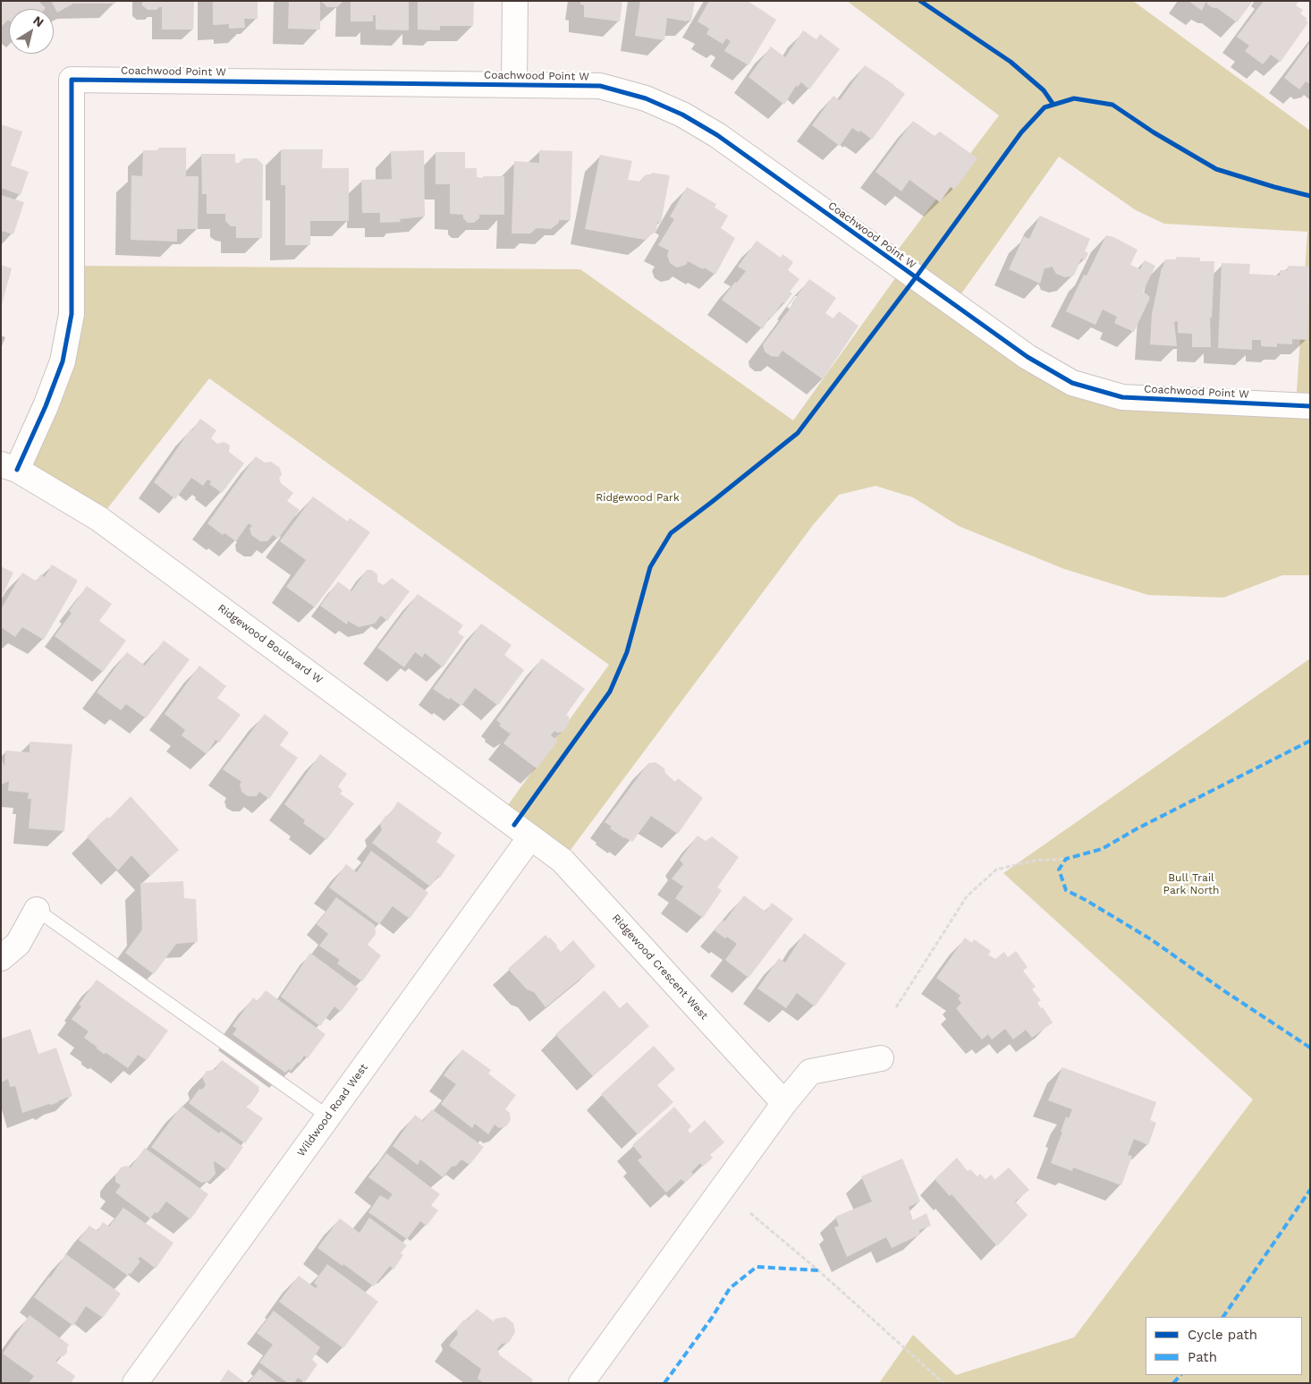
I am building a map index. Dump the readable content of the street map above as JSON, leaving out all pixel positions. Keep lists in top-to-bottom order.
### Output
{
  "streets": {
    "street": [
      "Coachwood Point W",
      "Ridgewood Boulevard W",
      "Ridgewood Crescent West",
      "Wildwood Road West"
    ]
  },
  "crossings": [
    ["Coachwood Point W", "Ridgewood Boulevard W"],
    ["Ridgewood Boulevard W", "Ridgewood Crescent West"],
    ["Ridgewood Boulevard W", "Wildwood Road West"],
    ["Ridgewood Crescent West", "Wildwood Road West"]
  ],
  "parks": ["Ridgewood Park", "Bull Trail Park North"],
  "legend": ["Cycle path", "Path"],
  "north": "top right"
}
